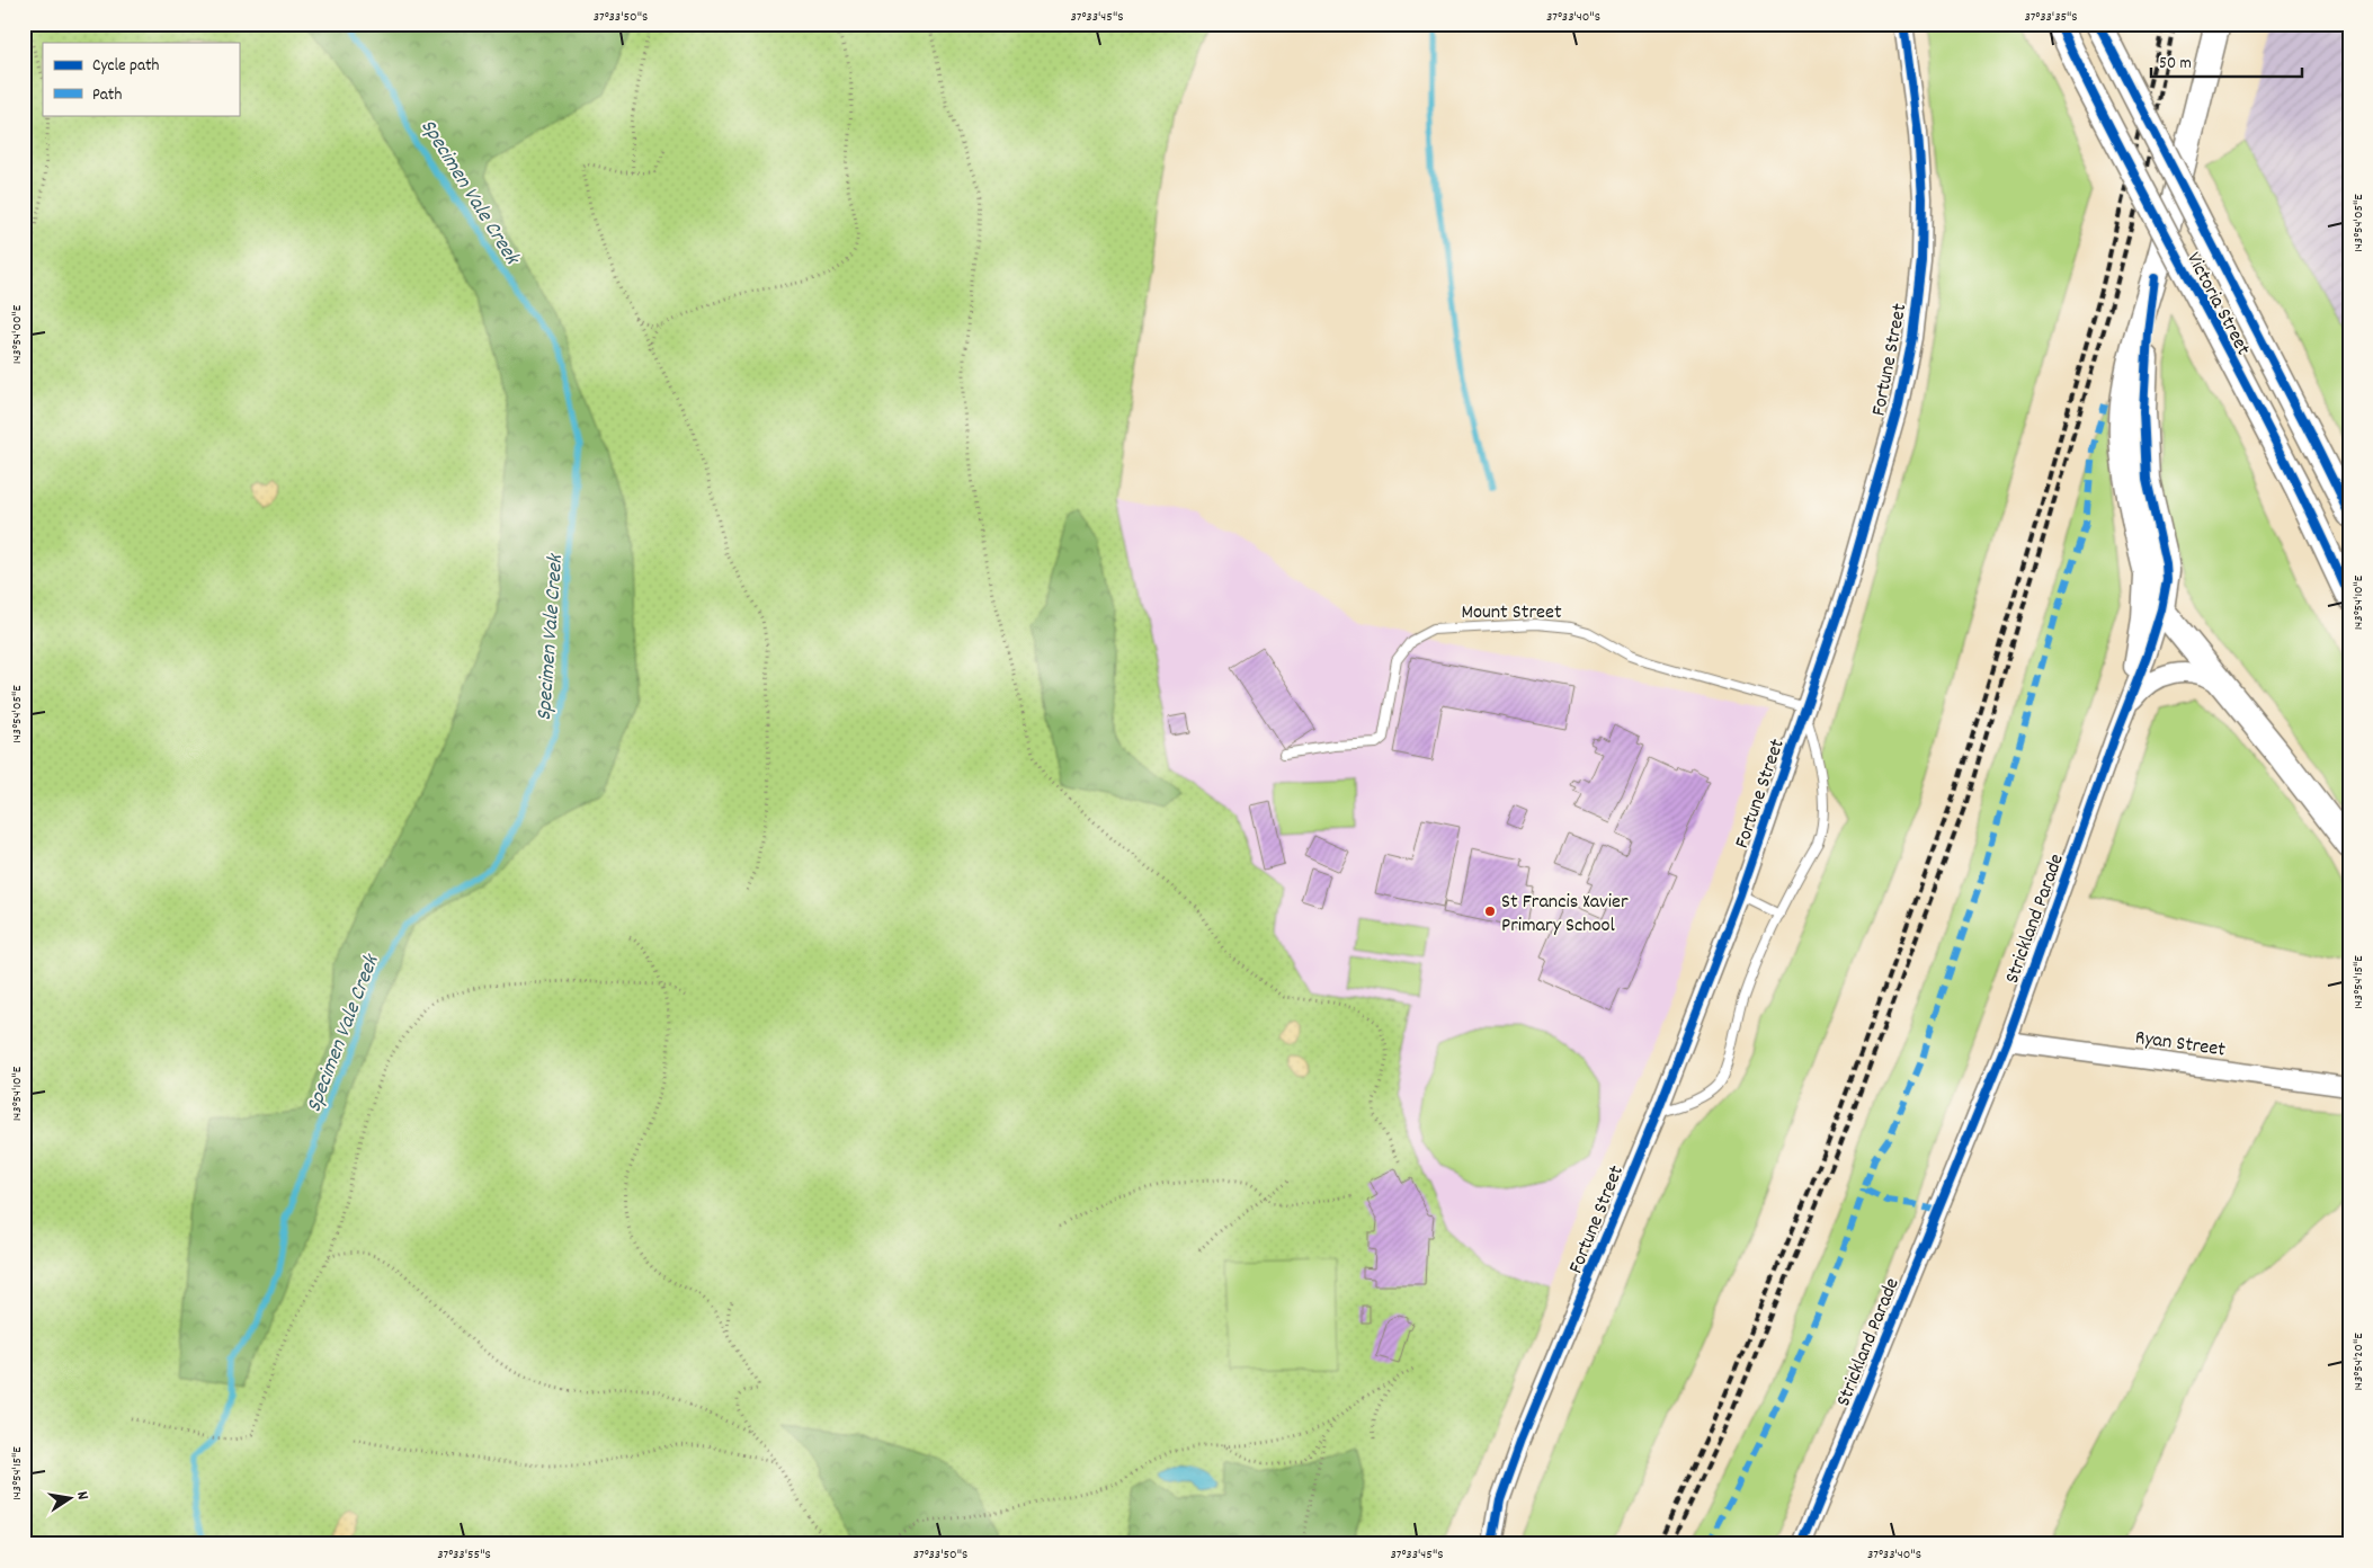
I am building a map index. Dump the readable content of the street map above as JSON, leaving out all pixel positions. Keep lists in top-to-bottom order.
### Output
{
  "streets": {
    "street": [
      "Victoria Street",
      "Fortune Street",
      "Strickland Parade",
      "Ryan Street"
    ],
    "lane": ["Mount Street"]
  },
  "crossings": [
    ["Fortune Street", "Mount Street"],
    ["Strickland Parade", "Ryan Street"]
  ],
  "water": ["Specimen Vale Creek"],
  "places": ["St Francis Xavier Primary School"],
  "legend": ["Cycle path", "Path"],
  "scale_bar": "50 m",
  "north": "right",
  "coordinates": [
    "37°33'50\"S",
    "37°33'45\"S",
    "37°33'40\"S",
    "37°33'35\"S",
    "143°54'05\"E",
    "143°54'00\"E",
    "143°54'10\"E",
    "143°54'15\"E",
    "143°54'20\"E",
    "37°33'55\"S"
  ]
}
